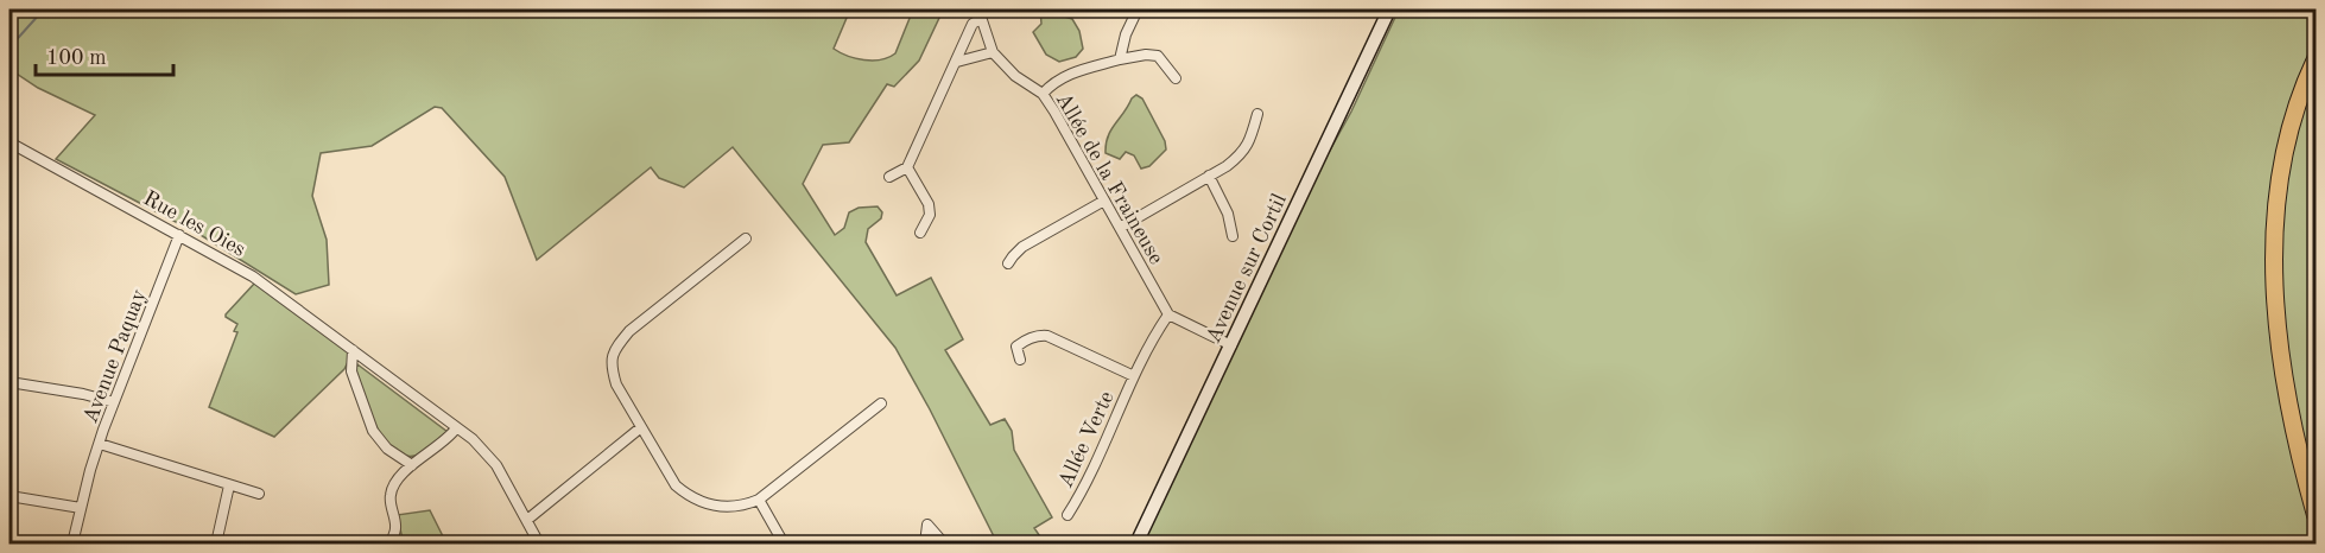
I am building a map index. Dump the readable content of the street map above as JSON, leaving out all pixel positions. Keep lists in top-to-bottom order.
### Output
{
  "streets": {
    "main road": ["Avenue sur Cortil"],
    "street": [
      "Allée de la Fraineuse",
      "Rue les Oies",
      "Avenue Paquay",
      "Allée Verte"
    ]
  },
  "crossings": [
    ["Allée de la Fraineuse", "Allée Verte"],
    ["Rue les Oies", "Avenue Paquay"]
  ],
  "scale_bar": "100 m"
}
